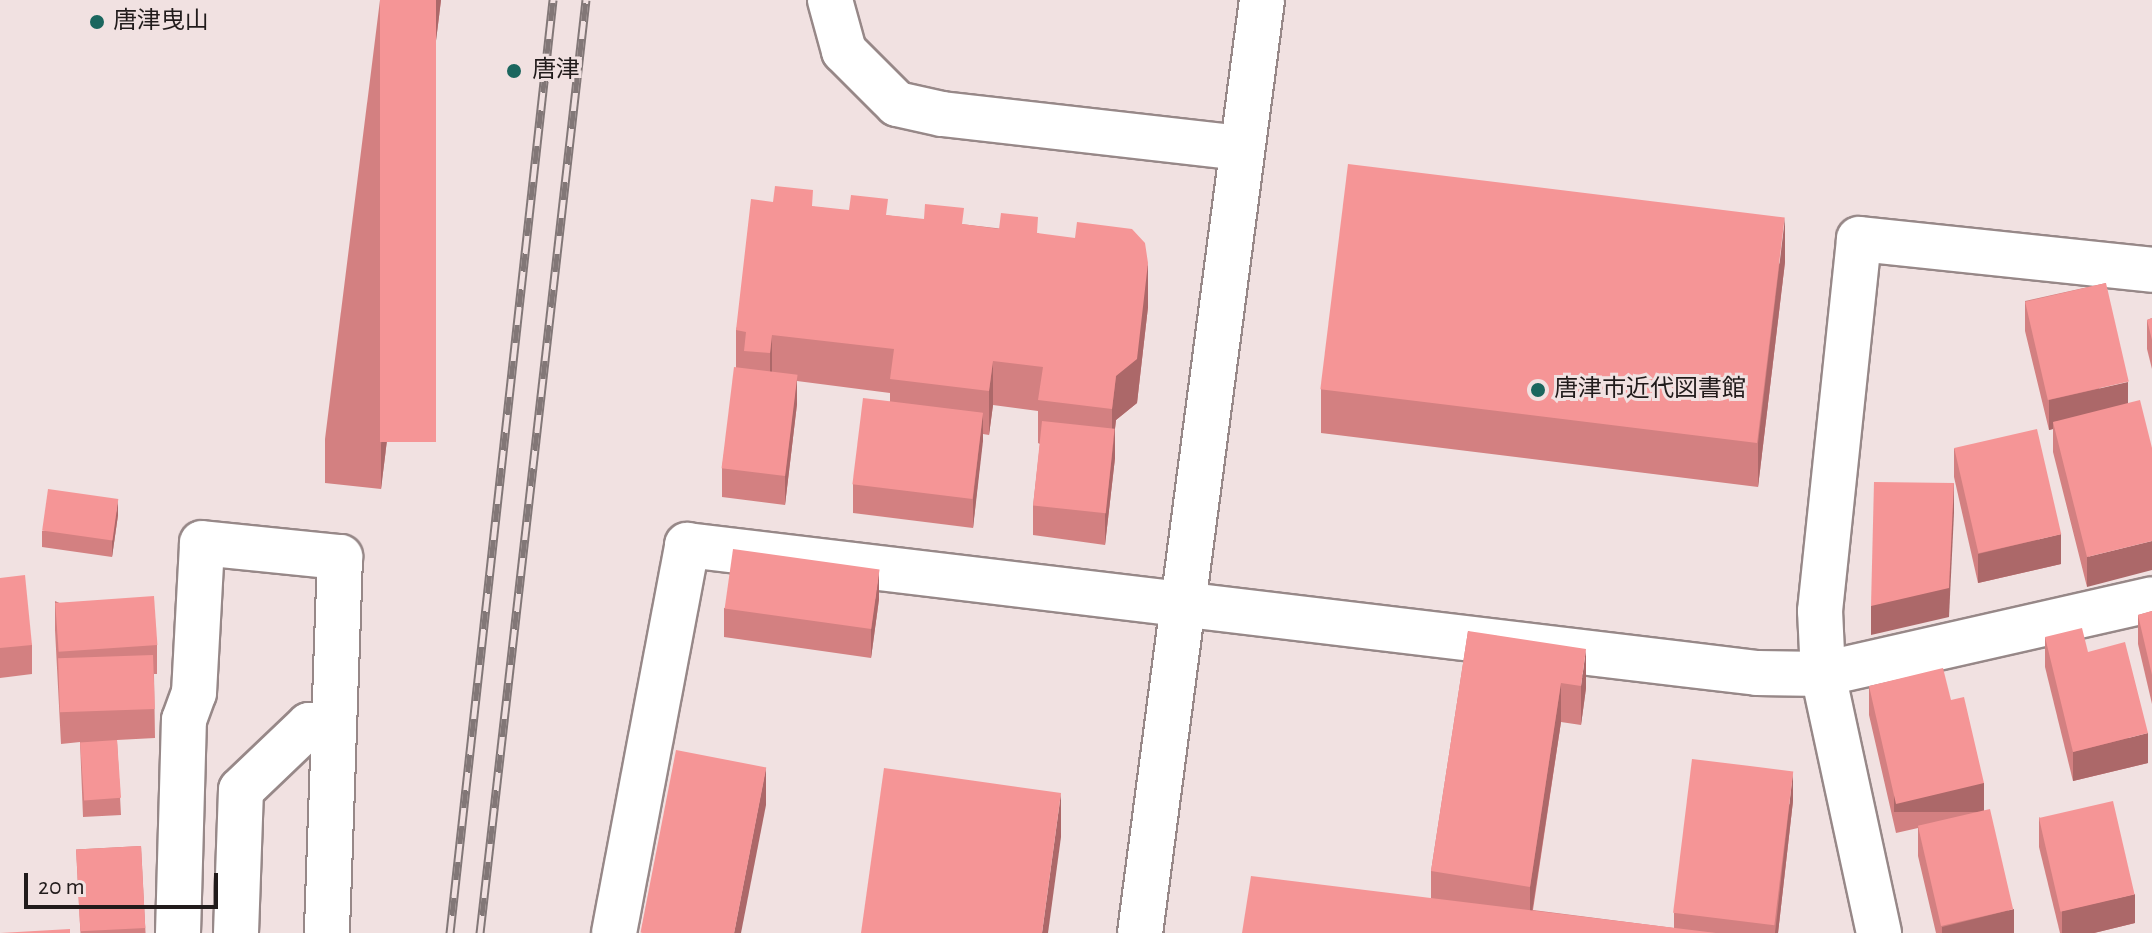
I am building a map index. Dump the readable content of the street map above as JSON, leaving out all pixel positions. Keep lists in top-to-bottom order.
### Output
{
  "places": ["唐津曳山", "唐津", "唐津市近代図書館"],
  "scale_bar": "20 m"
}
